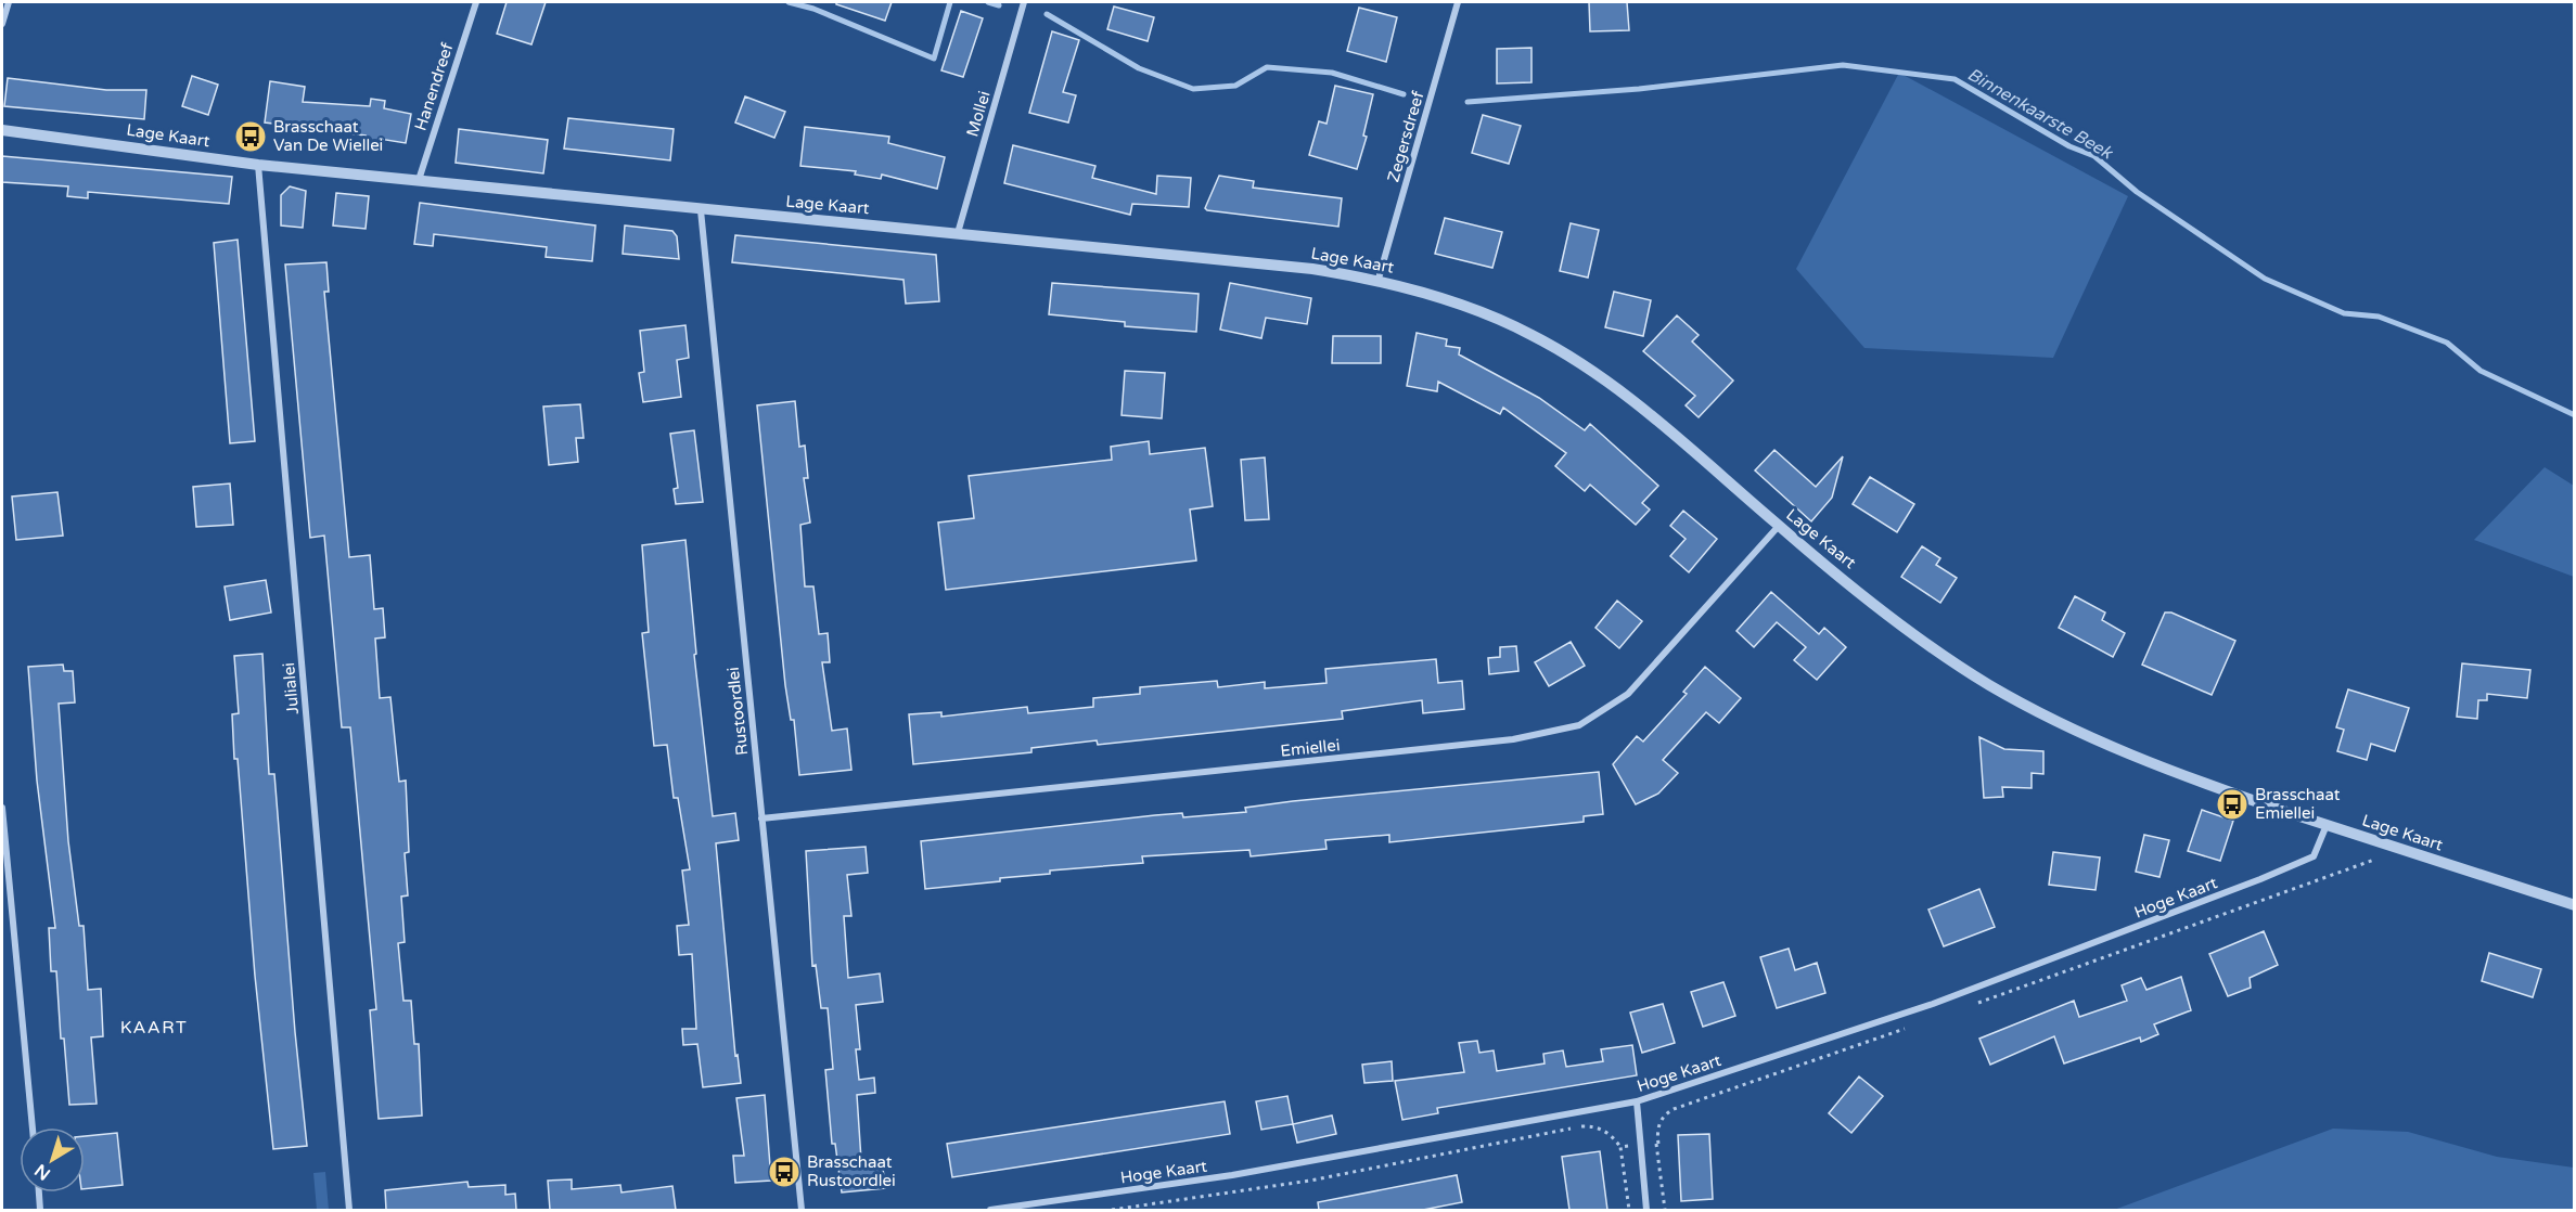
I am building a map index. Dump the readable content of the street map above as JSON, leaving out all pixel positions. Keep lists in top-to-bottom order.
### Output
{
  "streets": {
    "street": [
      "Hanendreef",
      "Mollei",
      "Lage Kaart",
      "Zegersdreef",
      "Julialei",
      "Rustoordlei",
      "Emiellei",
      "Hoge Kaart"
    ]
  },
  "crossings": [
    ["Hanendreef", "Lage Kaart"],
    ["Mollei", "Lage Kaart"],
    ["Lage Kaart", "Zegersdreef"],
    ["Lage Kaart", "Julialei"],
    ["Lage Kaart", "Rustoordlei"],
    ["Lage Kaart", "Emiellei"],
    ["Lage Kaart", "Hoge Kaart"],
    ["Rustoordlei", "Emiellei"]
  ],
  "districts": ["KAART"],
  "water": ["Binnenkaarste Beek"],
  "places": {
    "bus stop": ["Brasschaat Van De Wiellei", "Brasschaat Emiellei", "Brasschaat Rustoordlei"]
  },
  "north": "bottom left"
}
